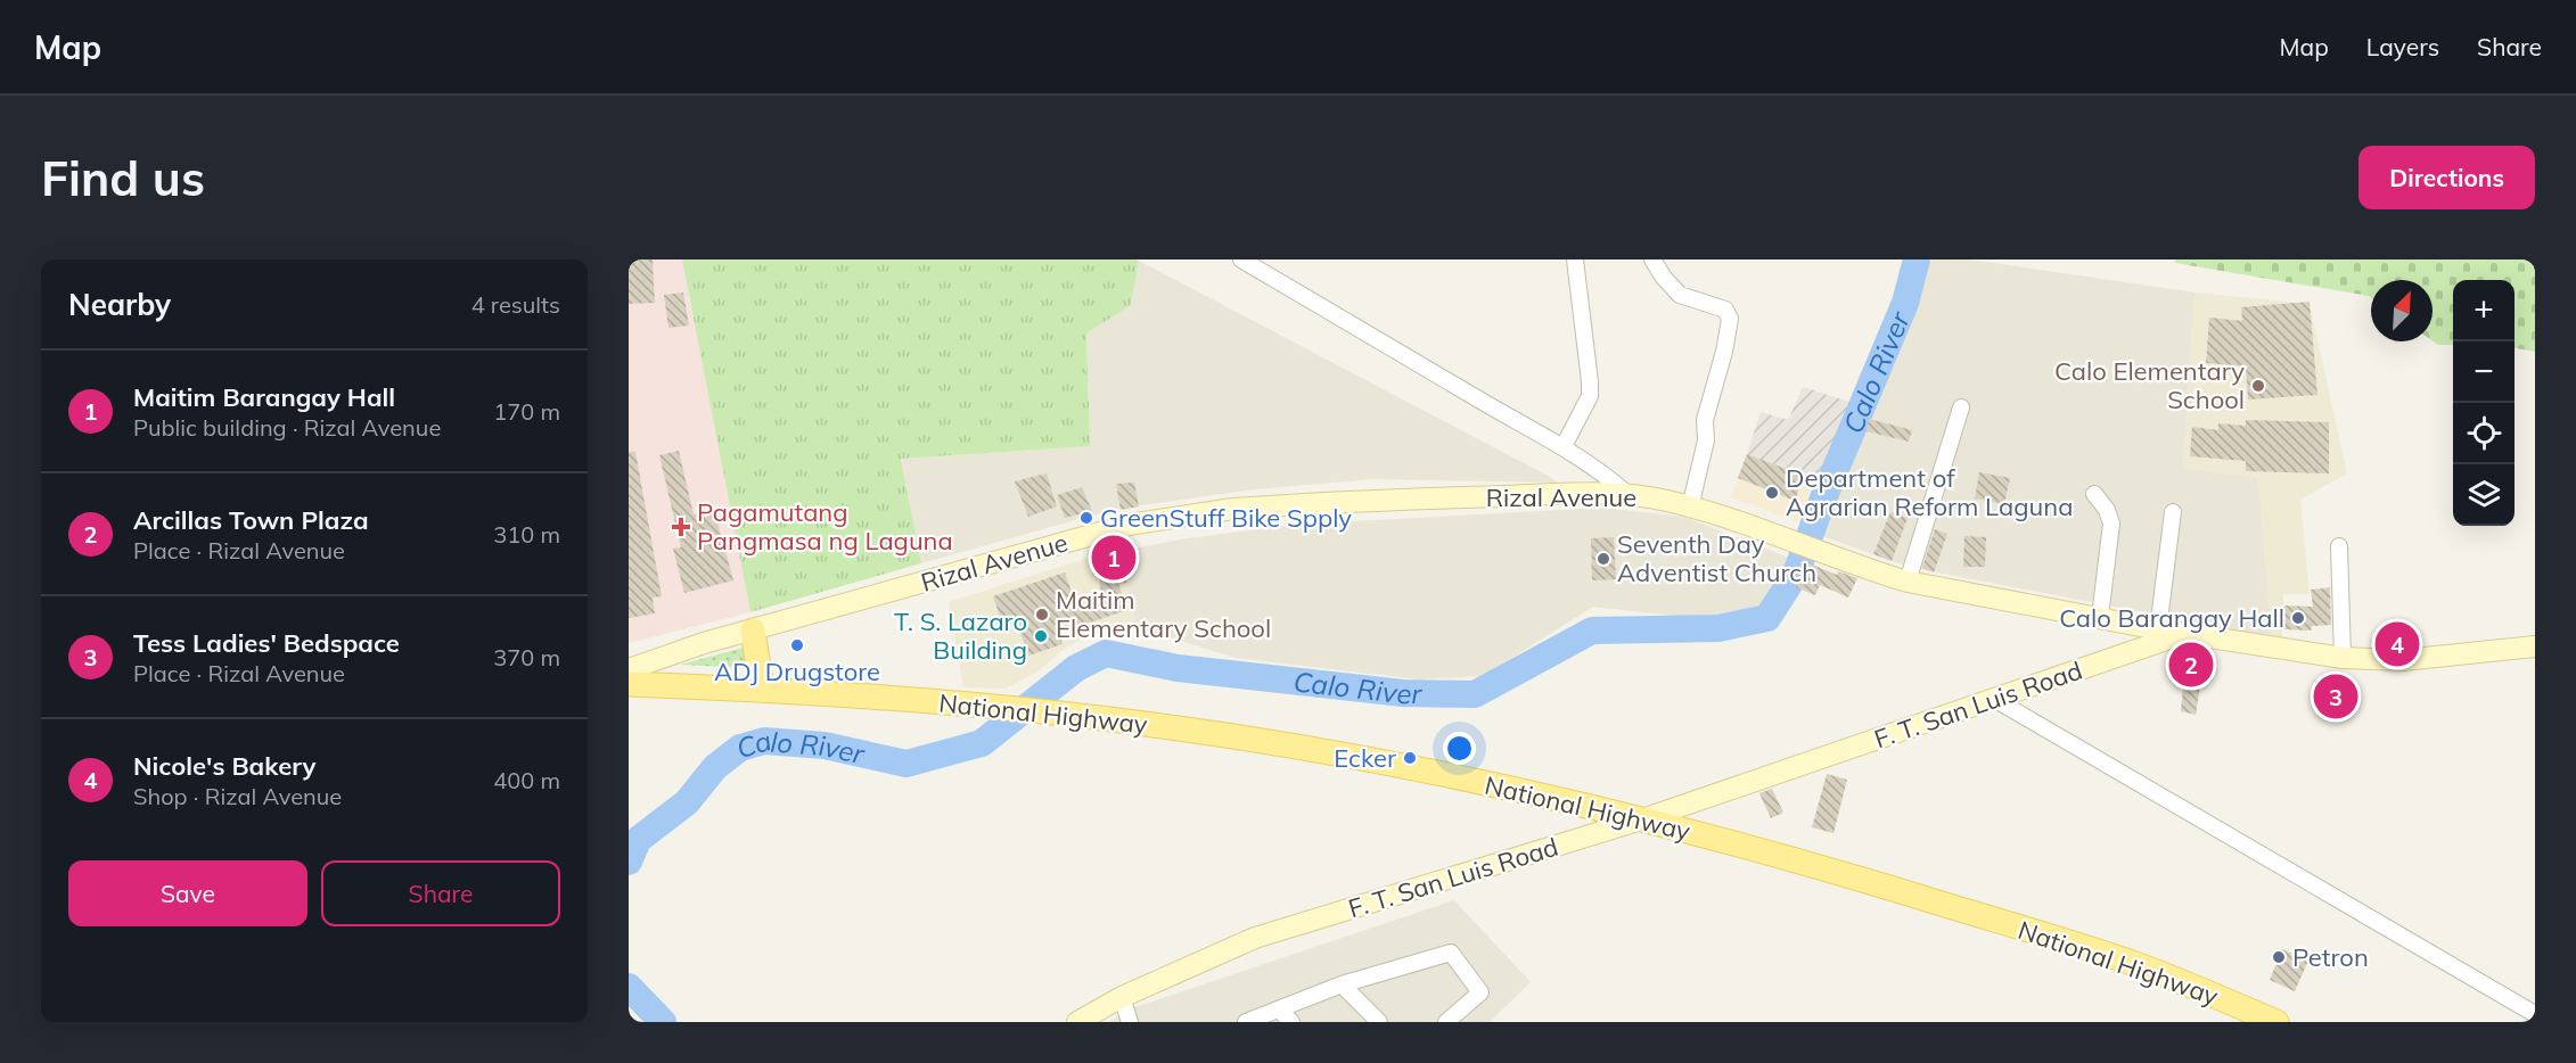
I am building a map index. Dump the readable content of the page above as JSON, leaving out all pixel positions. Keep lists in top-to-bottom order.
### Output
{
  "streets": {
    "main road": ["Rizal Avenue", "F. T. San Luis Road", "National Highway"]
  },
  "crossings": [
    ["Rizal Avenue", "F. T. San Luis Road"],
    ["F. T. San Luis Road", "National Highway"]
  ],
  "water": ["Calo River"],
  "places": {
    "other": [
      "Calo Elementary School",
      "Department of Agrarian Reform Laguna",
      "GreenStuff Bike Spply",
      "Seventh Day Adventist Church",
      "Maitim Elementary School",
      "Calo Barangay Hall",
      "T. S. Lazaro Building",
      "ADJ Drugstore",
      "Ecker",
      "Petron"
    ],
    "health": ["Pagamutang Pangmasa ng Laguna"]
  },
  "north": "top right",
  "page": {
    "header": "Map",
    "nav": ["Map", "Layers", "Share"],
    "buttons": [
      "Directions",
      ["Save", "Share"]
    ],
    "title": "Find us",
    "heading": ["Nearby", "4 results"],
    "map_buttons": ["+", "−"],
    "list": [
      {
        "mark": "1",
        "name": "Maitim Barangay Hall",
        "note": "Public building · Rizal Avenue",
        "value": "170 m"
      },
      {
        "mark": "2",
        "name": "Arcillas Town Plaza",
        "note": "Place · Rizal Avenue",
        "value": "310 m"
      },
      {
        "mark": "3",
        "name": "Tess Ladies' Bedspace",
        "note": "Place · Rizal Avenue",
        "value": "370 m"
      },
      {
        "mark": "4",
        "name": "Nicole's Bakery",
        "note": "Shop · Rizal Avenue",
        "value": "400 m"
      }
    ],
    "pins": [
      "1",
      "4",
      "2",
      "3"
    ]
  }
}
